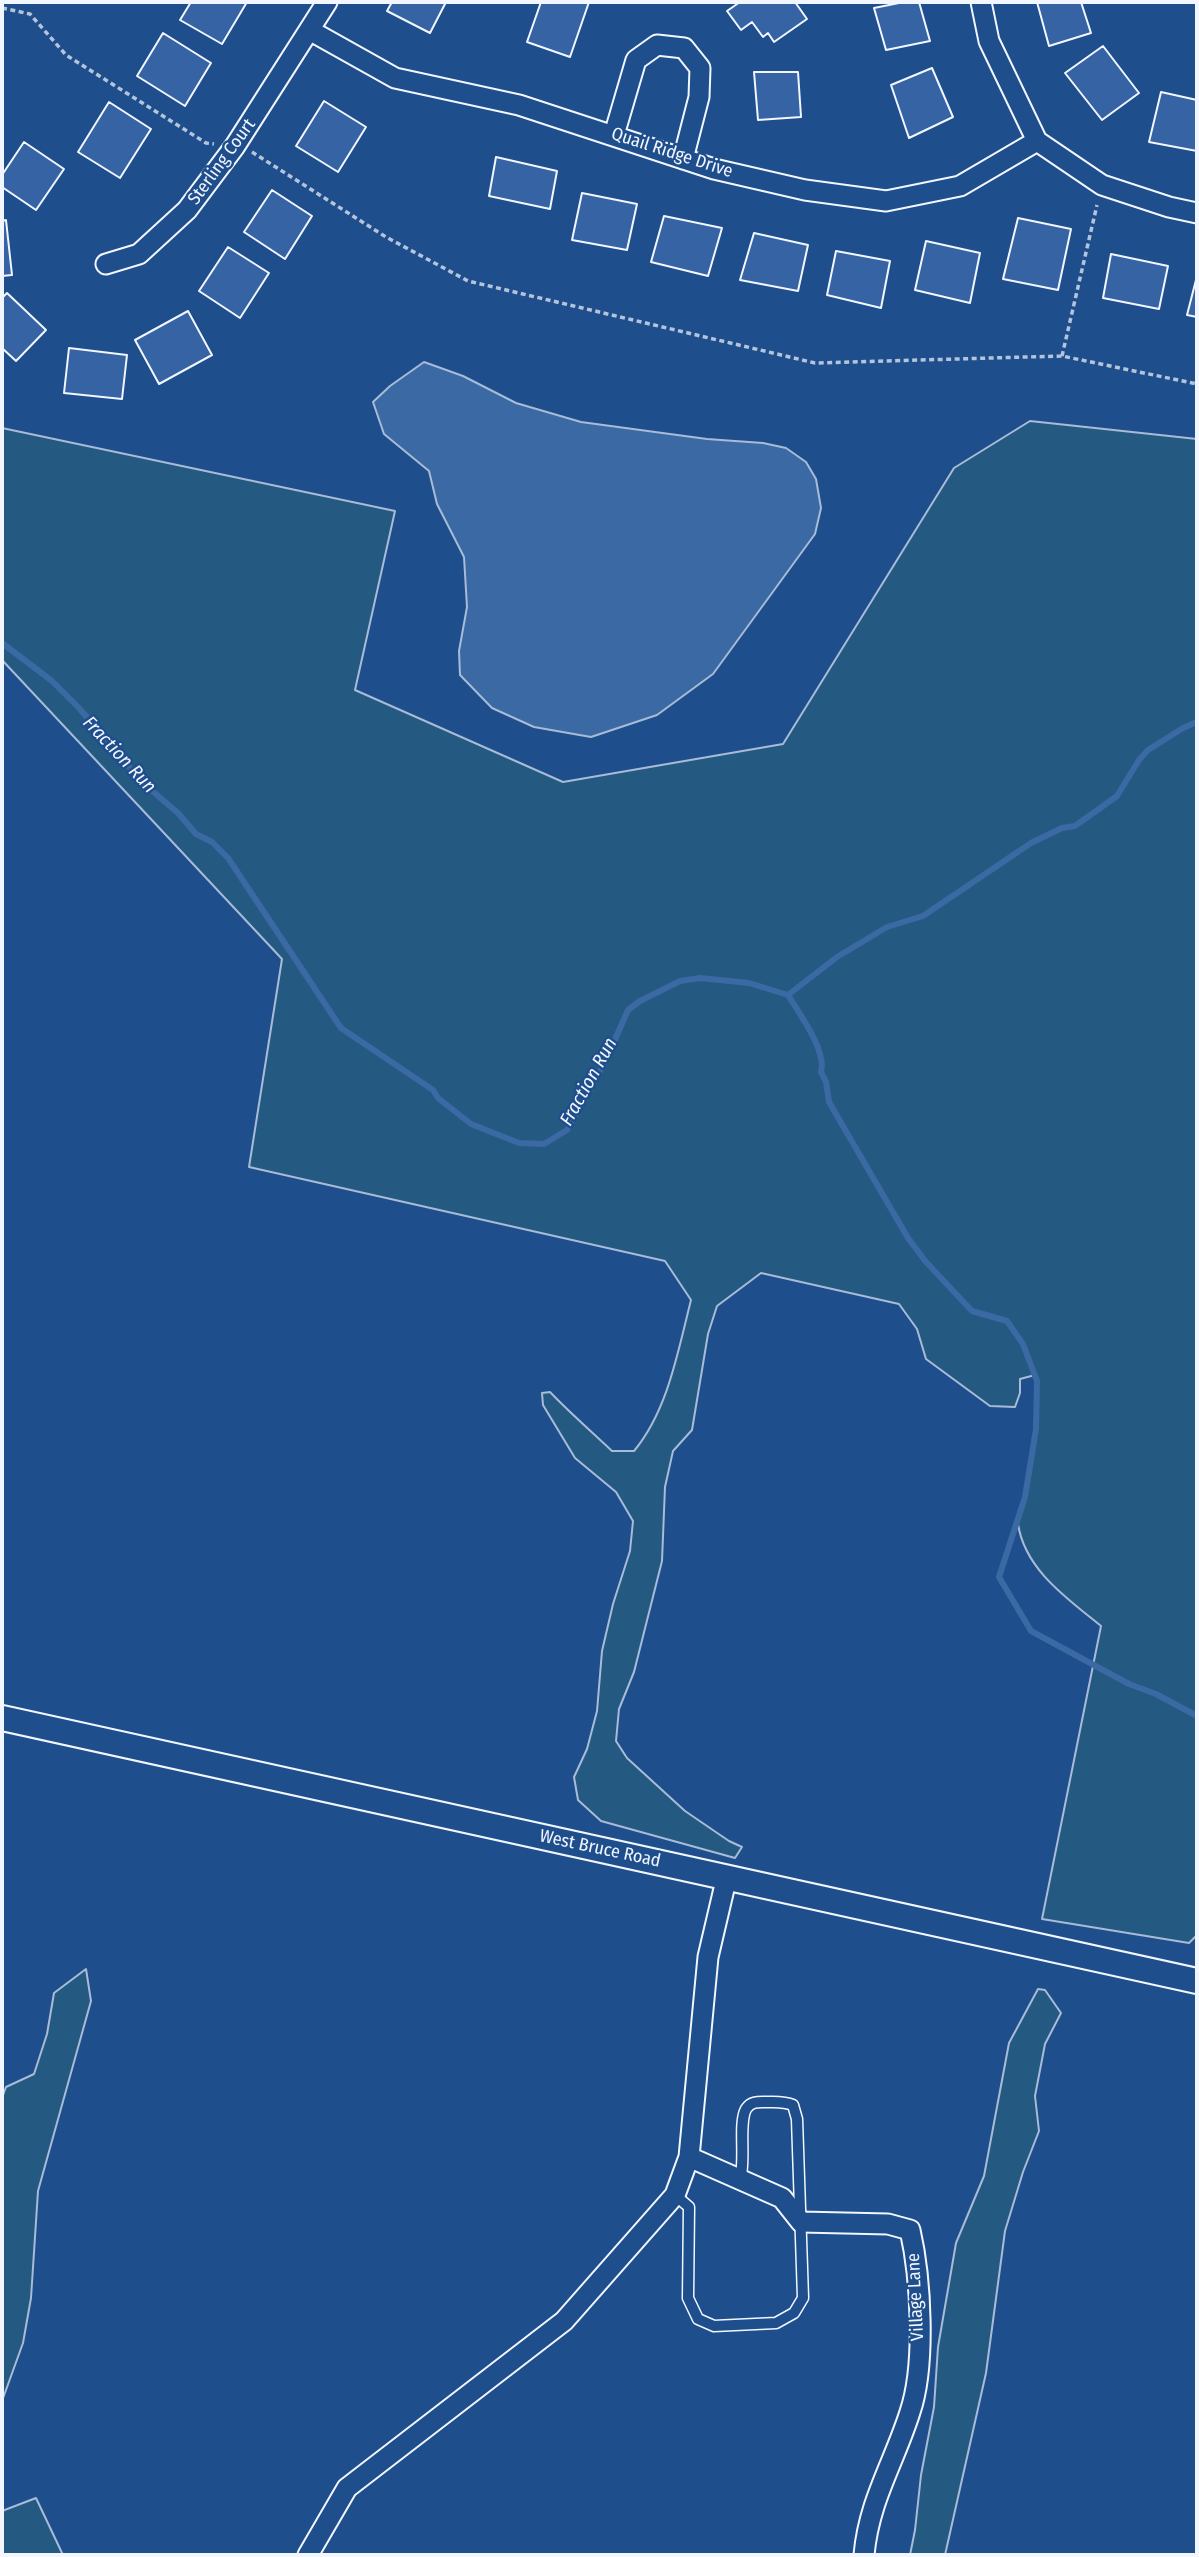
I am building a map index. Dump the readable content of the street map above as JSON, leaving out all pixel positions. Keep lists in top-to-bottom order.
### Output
{
  "streets": {
    "street": [
      "Quail Ridge Drive",
      "Sterling Court",
      "West Bruce Road",
      "Village Lane"
    ]
  },
  "crossings": [
    ["Quail Ridge Drive", "Sterling Court"]
  ],
  "water": ["Fraction Run"]
}
